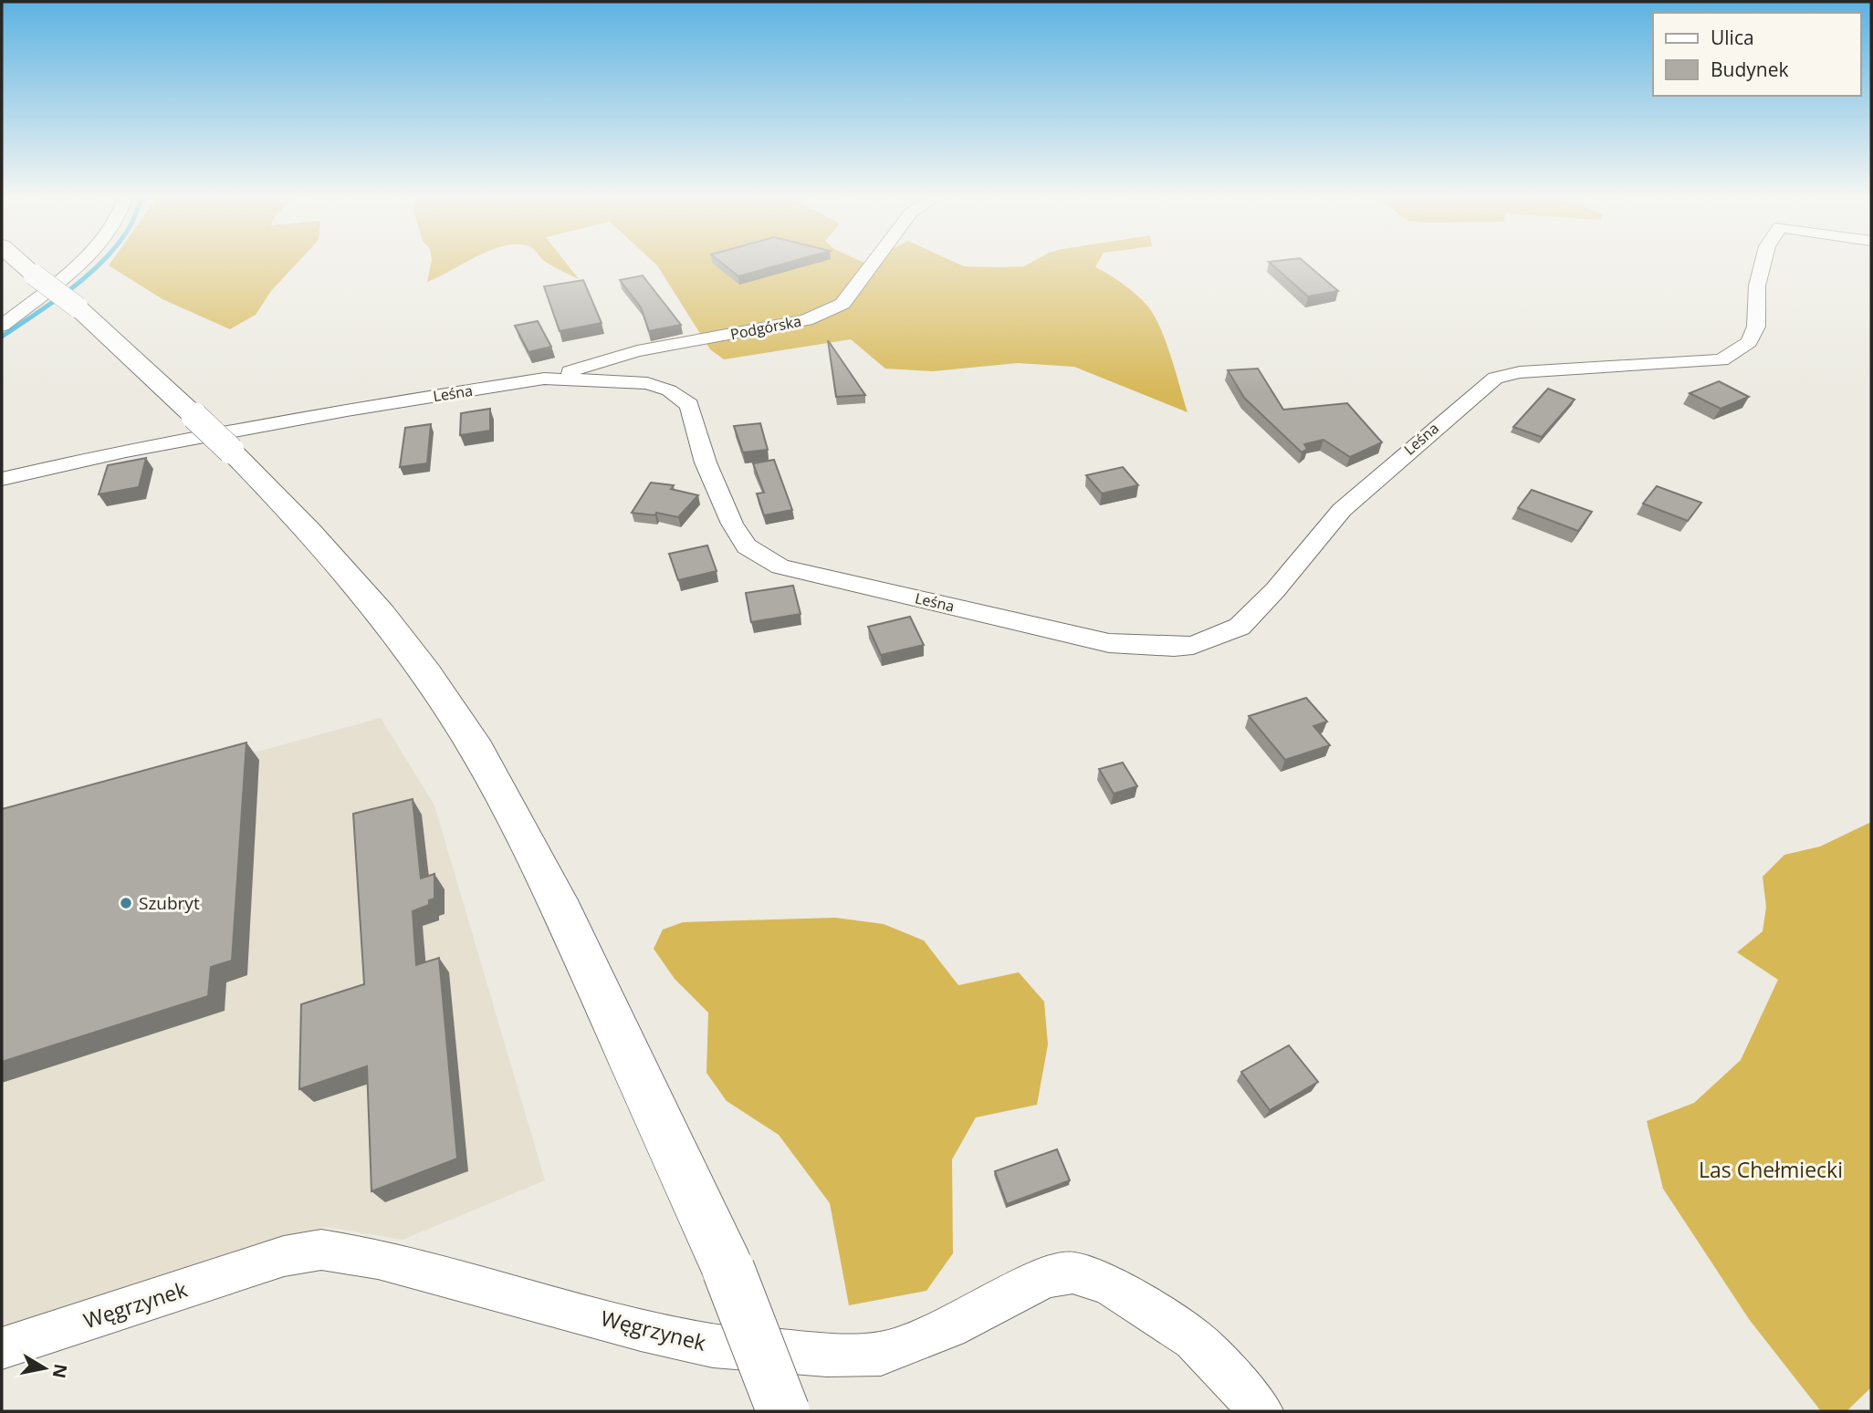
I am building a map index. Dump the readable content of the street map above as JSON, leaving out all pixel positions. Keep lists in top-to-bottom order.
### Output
{
  "streets": {
    "street": ["Podgórska", "Leśna", "Węgrzynek"]
  },
  "crossings": [
    ["Podgórska", "Leśna"]
  ],
  "parks": ["Las Chełmiecki"],
  "places": ["Szubryt"],
  "legend": ["Ulica", "Budynek"],
  "north": "right"
}
